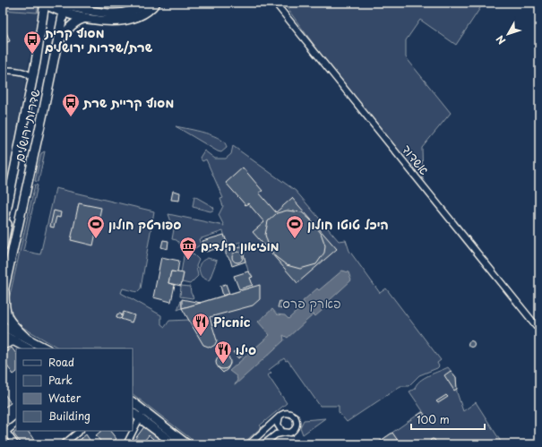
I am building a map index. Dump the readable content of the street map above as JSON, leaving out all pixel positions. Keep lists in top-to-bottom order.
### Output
{
  "streets": {
    "main road": ["שדרות ירושלים"],
    "street": ["אשדוד"]
  },
  "parks": ["פארק פרס"],
  "places": {
    "bus stop": ["מסוף קרית שרת/שדרות ירושלים", "מסוף קריית שרת"],
    "sports": ["ספורטק חולון", "היכל טוטו חולון"],
    "museum": ["מוזיאון הילדים"],
    "restaurant": ["Picnic", "סילו"]
  },
  "legend": [
    "Road",
    "Park",
    "Water",
    "Building"
  ],
  "scale_bar": "100 m",
  "north": "bottom left"
}
